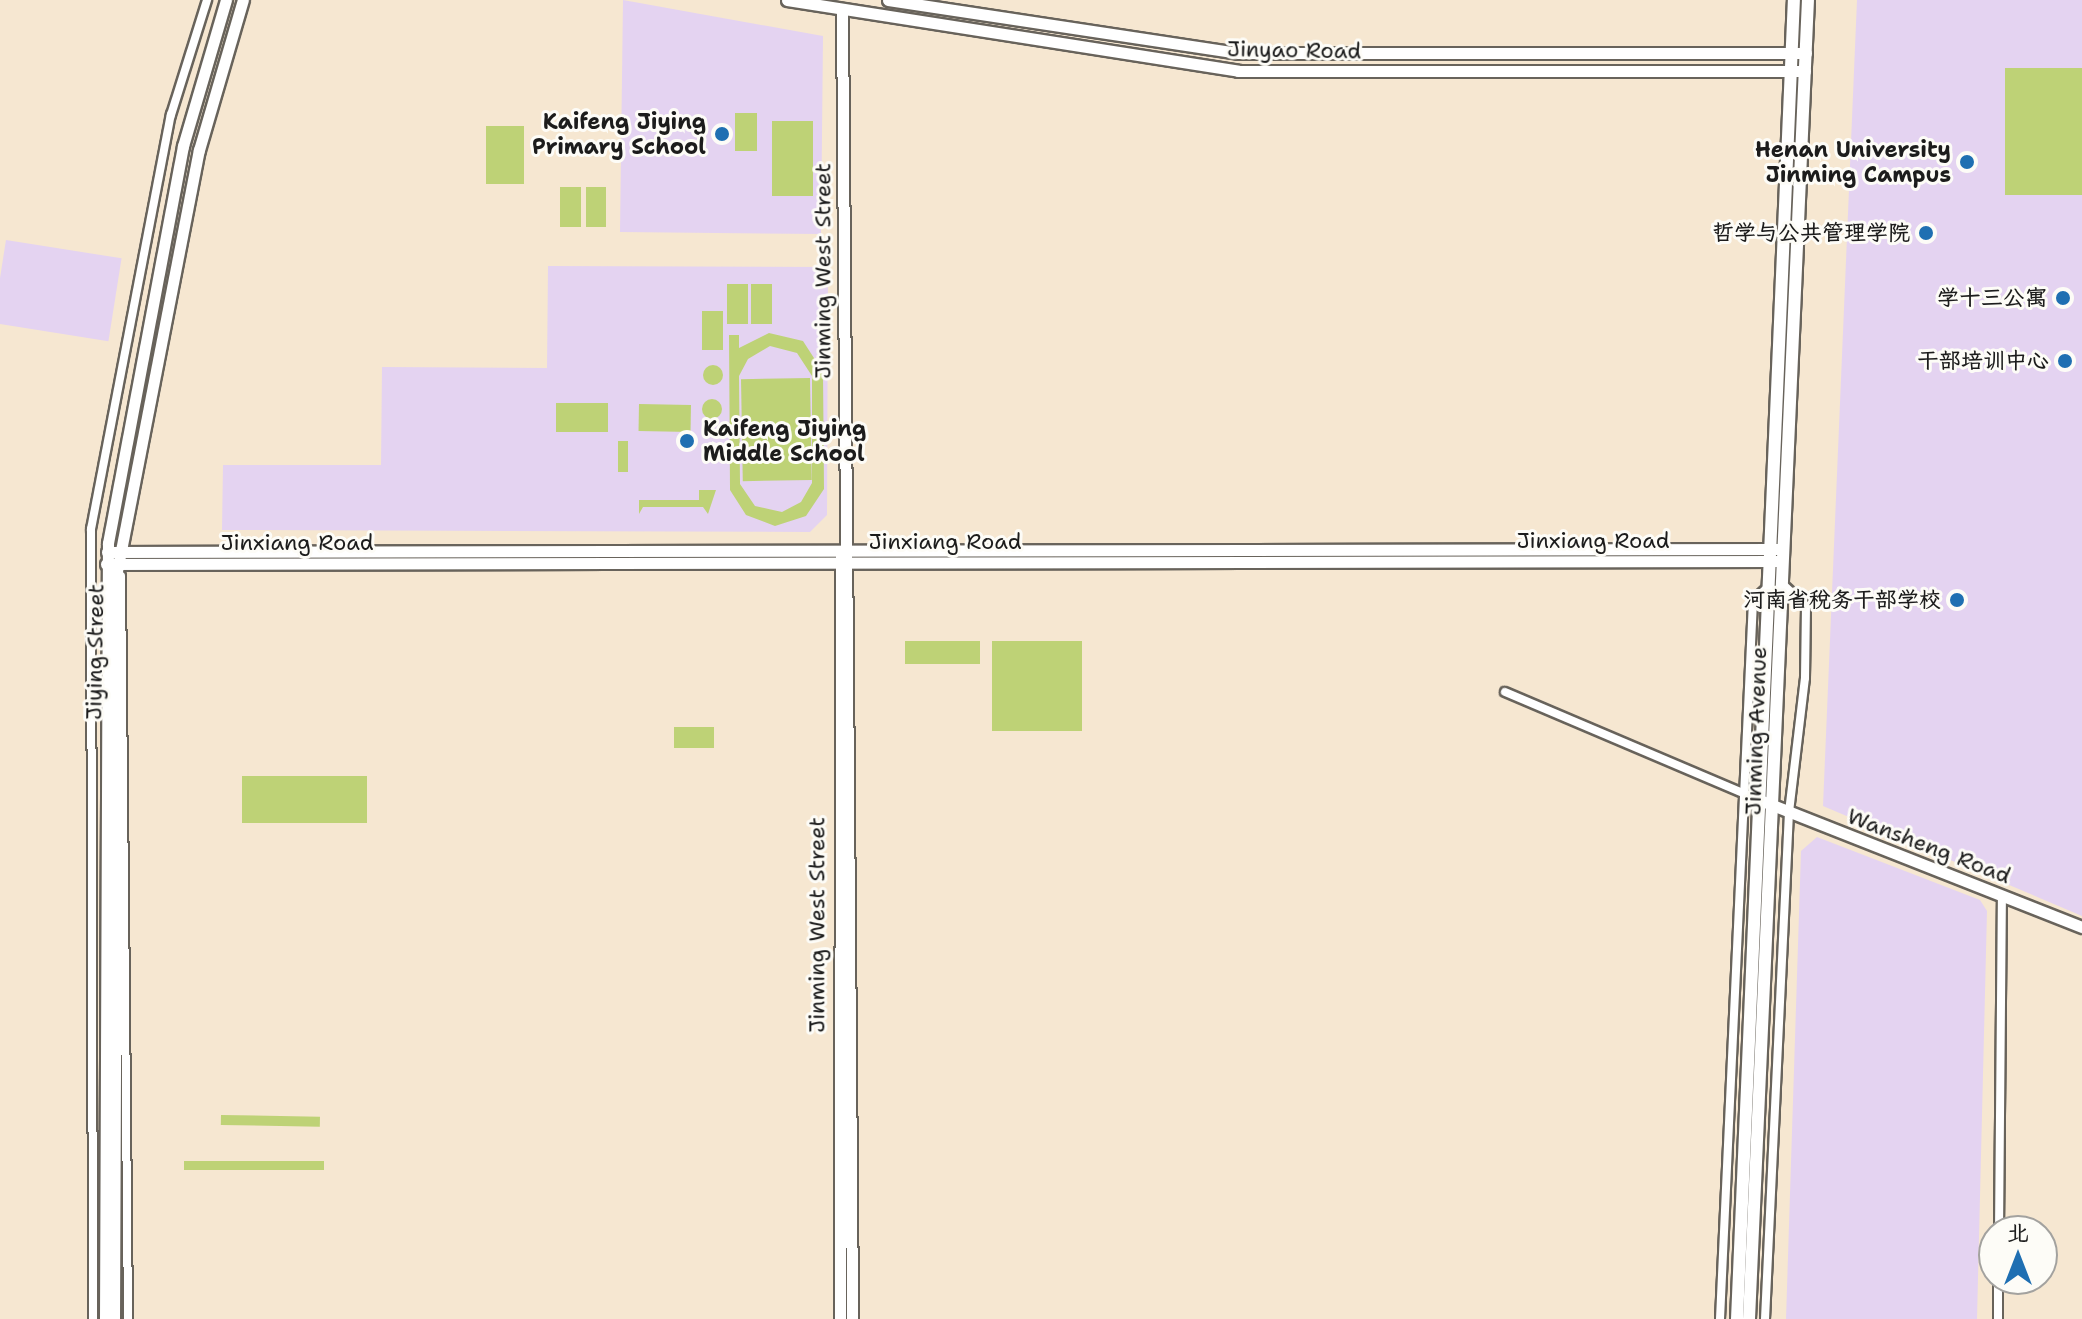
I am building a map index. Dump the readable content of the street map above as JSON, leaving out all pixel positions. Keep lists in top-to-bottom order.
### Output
{
  "streets": {
    "main road": ["Jinming Avenue"],
    "street": [
      "Jinyao Road",
      "Jinming West Street",
      "Jinxiang Road",
      "Jiying Street",
      "Wansheng Road"
    ]
  },
  "crossings": [
    ["Jinyao Road", "Jinming West Street"],
    ["Jinyao Road", "Jinming Avenue"],
    ["Jinming West Street", "Jinxiang Road"],
    ["Jinxiang Road", "Jiying Street"],
    ["Jinxiang Road", "Jinming Avenue"],
    ["Jinming Avenue", "Wansheng Road"]
  ],
  "places": [
    "Kaifeng Jiying Primary School",
    "Henan University Jinming Campus",
    "哲学与公共管理学院",
    "学十三公寓",
    "干部培训中心",
    "Kaifeng Jiying Middle School",
    "河南省税务干部学校"
  ],
  "north": "top"
}
